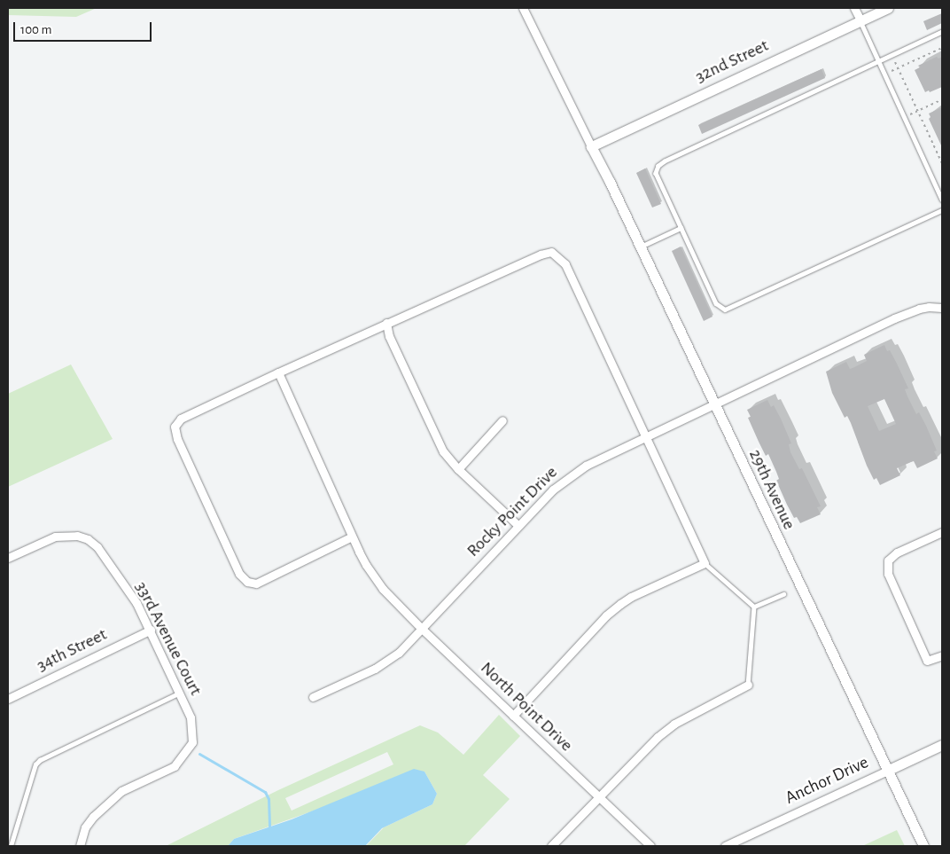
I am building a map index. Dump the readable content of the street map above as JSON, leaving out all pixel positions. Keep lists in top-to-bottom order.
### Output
{
  "streets": {
    "street": [
      "32nd Street",
      "29th Avenue",
      "Rocky Point Drive",
      "33rd Avenue Court",
      "34th Street",
      "North Point Drive",
      "Anchor Drive"
    ]
  },
  "crossings": [
    ["32nd Street", "29th Avenue"],
    ["29th Avenue", "Rocky Point Drive"],
    ["29th Avenue", "Anchor Drive"],
    ["Rocky Point Drive", "North Point Drive"],
    ["33rd Avenue Court", "34th Street"]
  ],
  "scale_bar": "100 m"
}
